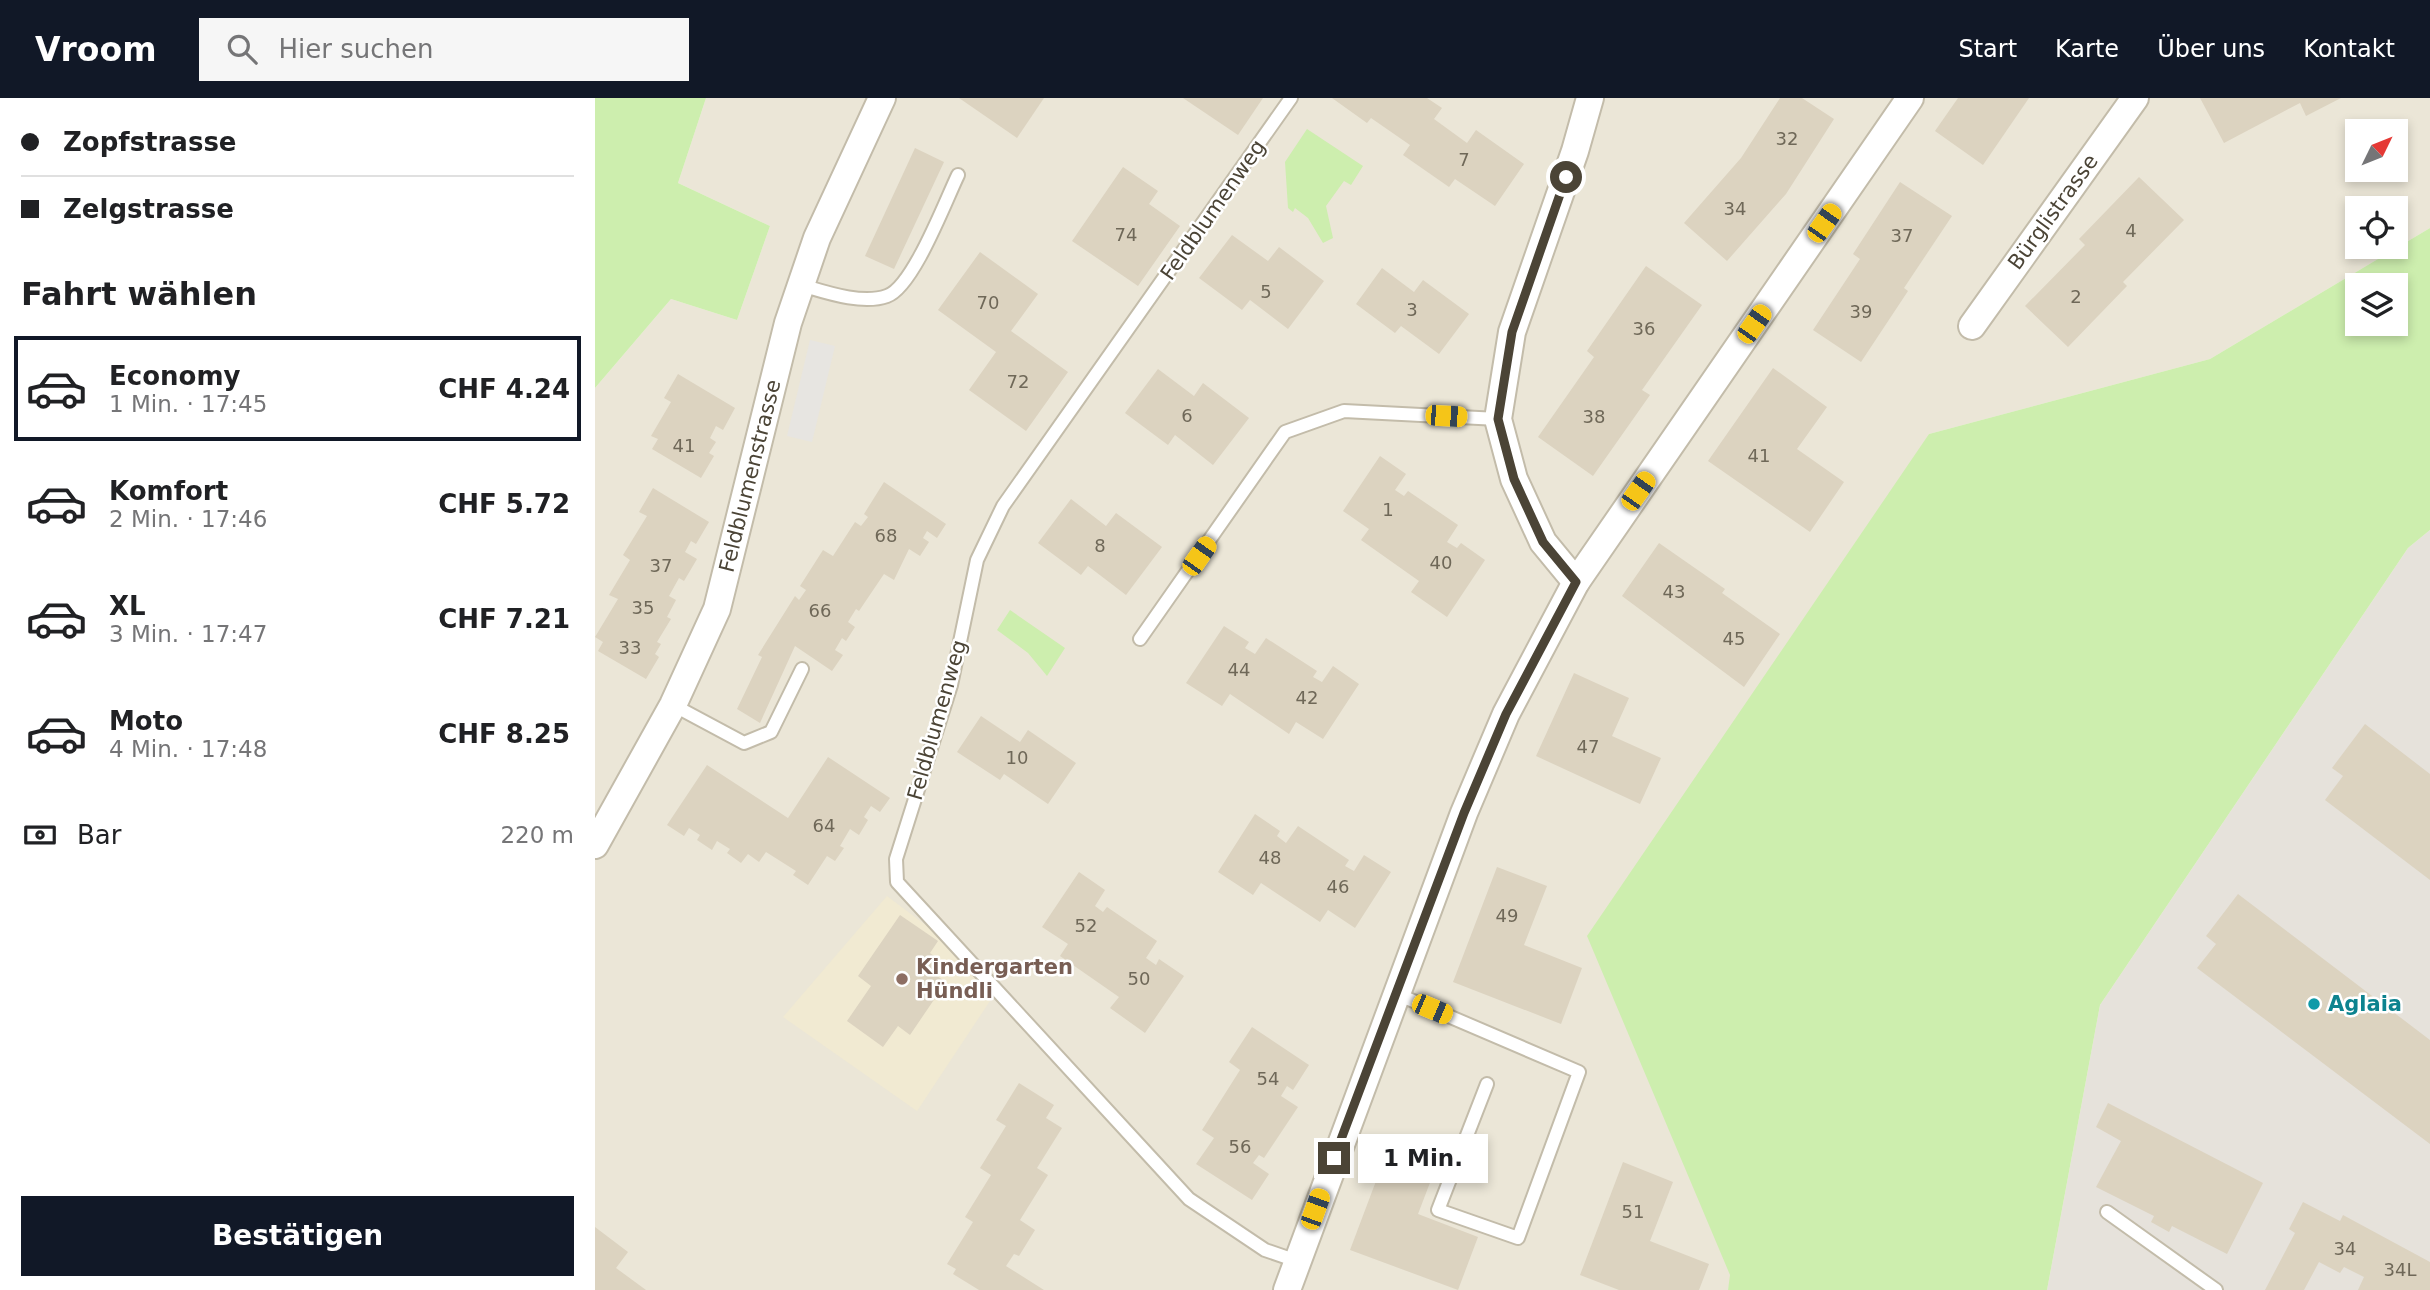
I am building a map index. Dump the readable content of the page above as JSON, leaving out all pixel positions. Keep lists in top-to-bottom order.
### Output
{
  "streets": {
    "street": ["Bürglistrasse", "Feldblumenstrasse"],
    "lane": ["Feldblumenweg"]
  },
  "places": ["Kindergarten Hündli", "Aglaia"],
  "house_numbers": [
    "32",
    "7",
    "34",
    "4",
    "74",
    "37",
    "5",
    "2",
    "70",
    "3",
    "39",
    "36",
    "72",
    "6",
    "38",
    "41",
    "41",
    "1",
    "68",
    "8",
    "40",
    "37",
    "43",
    "35",
    "66",
    "45",
    "33",
    "44",
    "42",
    "47",
    "10",
    "64",
    "48",
    "46",
    "49",
    "52",
    "50",
    "54",
    "56",
    "51",
    "34",
    "34L"
  ],
  "north": "top right",
  "page": {
    "header": "Vroom",
    "search": "Hier suchen",
    "nav": [
      "Start",
      "Karte",
      "Über uns",
      "Kontakt"
    ],
    "banner": ["Zopfstrasse", "Zelgstrasse"],
    "heading": "Fahrt wählen",
    "list": [
      {
        "name": "Economy",
        "note": "1 Min. · 17:45",
        "value": "CHF 4.24"
      },
      {
        "name": "Komfort",
        "note": "2 Min. · 17:46",
        "value": "CHF 5.72"
      },
      {
        "name": "XL",
        "note": "3 Min. · 17:47",
        "value": "CHF 7.21"
      },
      {
        "name": "Moto",
        "note": "4 Min. · 17:48",
        "value": "CHF 8.25"
      }
    ],
    "pay": ["Bar", "220 m"],
    "bubble": "1 Min.",
    "buttons": "Bestätigen"
  }
}
